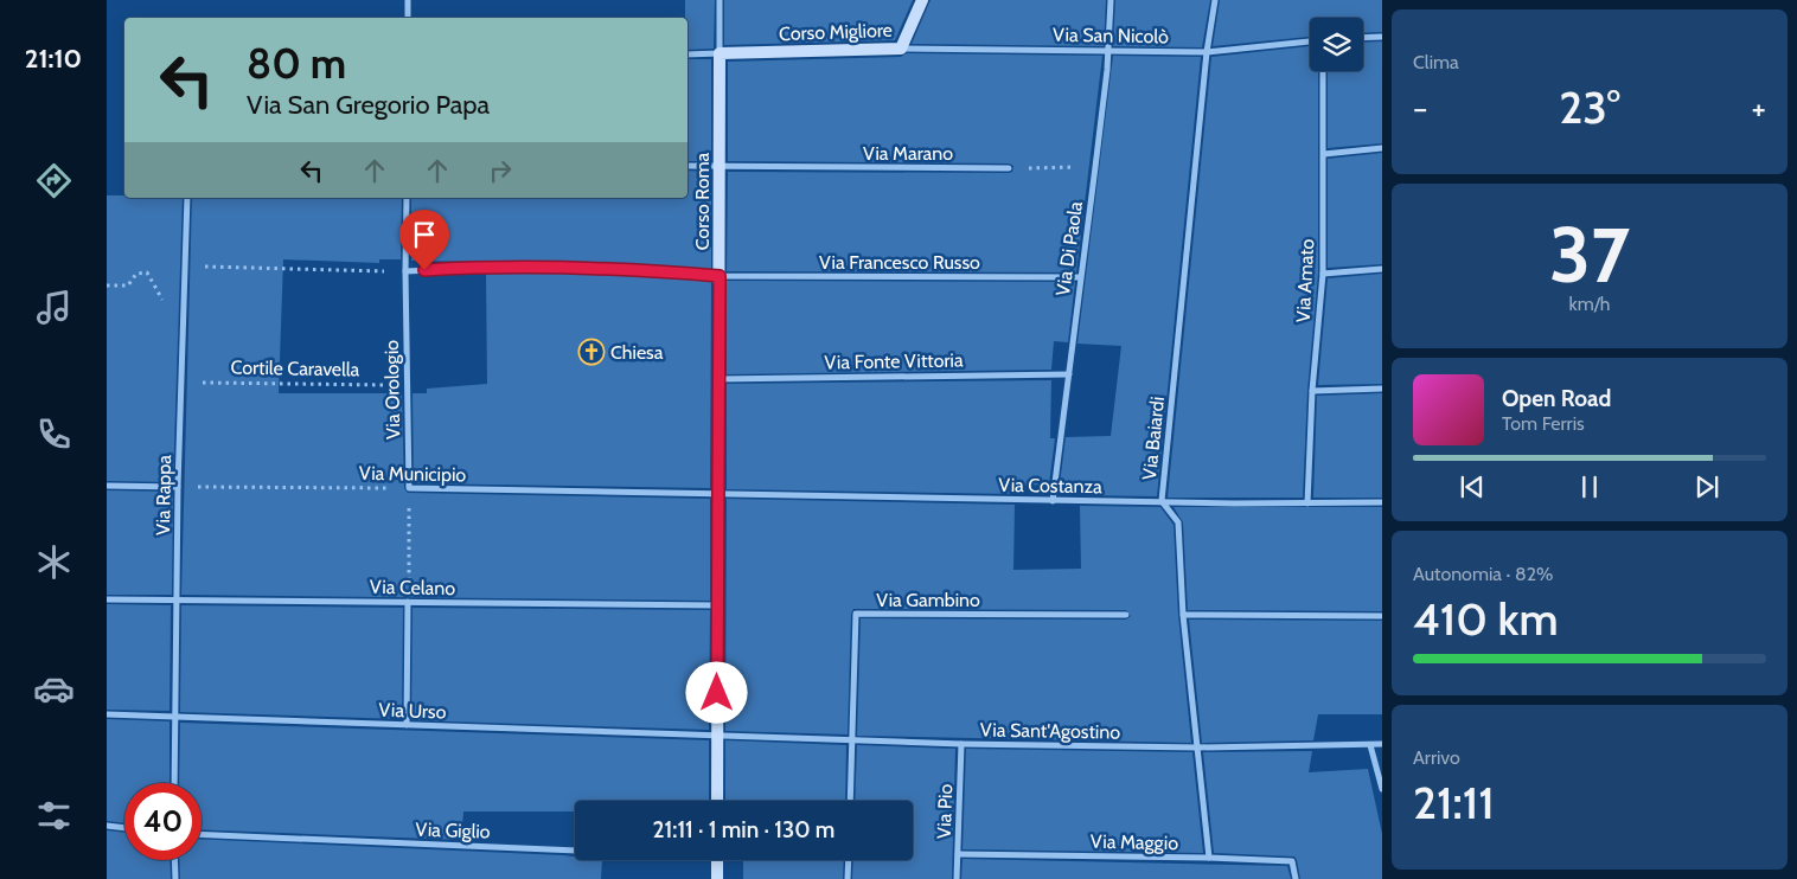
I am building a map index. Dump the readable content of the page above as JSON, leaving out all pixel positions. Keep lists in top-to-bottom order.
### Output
{
  "streets": {
    "street": [
      "Corso Migliore",
      "Via San Nicolò",
      "Via Marano",
      "Corso Roma",
      "Via Di Paola",
      "Via Francesco Russo",
      "Via Amato",
      "Via Fonte Vittoria",
      "Via Orologio",
      "Via Baiardi",
      "Via Municipio",
      "Via Costanza",
      "Via Rappa",
      "Via Celano",
      "Via Gambino",
      "Via Urso",
      "Via Sant'Agostino",
      "Via Pio",
      "Via Giglio",
      "Via Maggio"
    ],
    "path": ["Cortile Caravella"]
  },
  "crossings": [
    ["Corso Migliore", "Via San Nicolò"],
    ["Corso Migliore", "Corso Roma"],
    ["Via San Nicolò", "Via Di Paola"],
    ["Via San Nicolò", "Via Baiardi"],
    ["Via Marano", "Corso Roma"],
    ["Corso Roma", "Via Francesco Russo"],
    ["Corso Roma", "Via Fonte Vittoria"],
    ["Corso Roma", "Via Municipio"],
    ["Corso Roma", "Via Costanza"],
    ["Corso Roma", "Via Celano"],
    ["Corso Roma", "Via Urso"],
    ["Corso Roma", "Via Sant'Agostino"],
    ["Via Di Paola", "Via Francesco Russo"],
    ["Via Di Paola", "Via Fonte Vittoria"],
    ["Via Di Paola", "Via Costanza"],
    ["Via Francesco Russo", "Via Orologio"],
    ["Via Amato", "Via Costanza"],
    ["Cortile Caravella", "Via Orologio"],
    ["Cortile Caravella", "Via Rappa"],
    ["Via Orologio", "Via Municipio"],
    ["Via Baiardi", "Via Costanza"],
    ["Via Baiardi", "Via Sant'Agostino"],
    ["Via Baiardi", "Via Maggio"],
    ["Via Municipio", "Via Costanza"],
    ["Via Municipio", "Via Rappa"],
    ["Via Rappa", "Via Celano"],
    ["Via Rappa", "Via Urso"],
    ["Via Gambino", "Via Sant'Agostino"],
    ["Via Urso", "Via Sant'Agostino"],
    ["Via Sant'Agostino", "Via Pio"],
    ["Via Pio", "Via Maggio"]
  ],
  "places": {
    "church": ["Chiesa"]
  },
  "page": {
    "tabs": "21:10",
    "tile": [
      "Clima",
      ["37", "km/h"],
      ["Autonomia · 82%", "410 km"],
      ["Arrivo", "21:11"]
    ],
    "turn": ["80 m", "Via San Gregorio Papa"],
    "heat": ["−", "23°", "+"],
    "song": ["Open Road", "Tom Ferris"],
    "limit": "40",
    "trip": "21:11 · 1 min · 130 m"
  }
}
